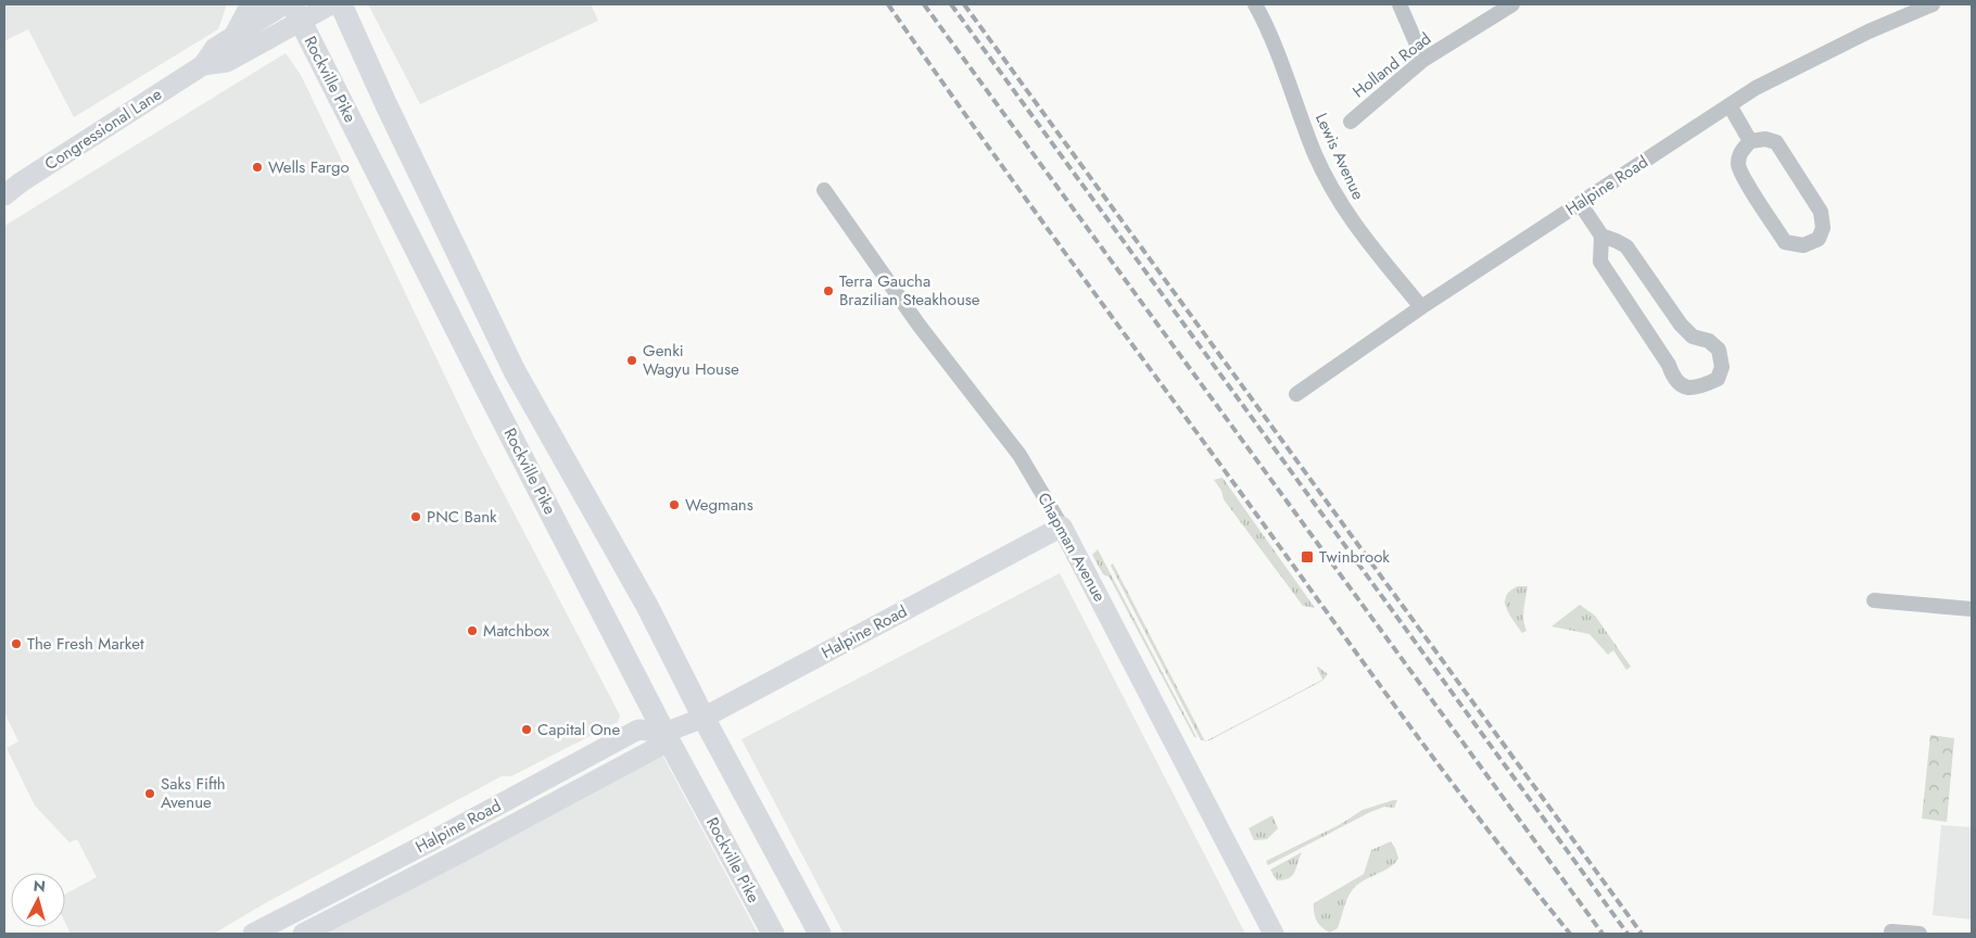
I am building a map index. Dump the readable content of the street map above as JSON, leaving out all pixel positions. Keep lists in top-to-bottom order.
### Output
{
  "streets": {
    "main road": ["Rockville Pike"],
    "street": [
      "Holland Road",
      "Congressional Lane",
      "Lewis Avenue",
      "Halpine Road",
      "Chapman Avenue"
    ]
  },
  "crossings": [
    ["Rockville Pike", "Congressional Lane"],
    ["Rockville Pike", "Halpine Road"],
    ["Lewis Avenue", "Halpine Road"],
    ["Halpine Road", "Chapman Avenue"]
  ],
  "places": {
    "other": [
      "Wells Fargo",
      "Terra Gaucha Brazilian Steakhouse",
      "Genki Wagyu House",
      "Wegmans",
      "PNC Bank",
      "Matchbox",
      "The Fresh Market",
      "Capital One",
      "Saks Fifth Avenue"
    ],
    "transit": ["Twinbrook"]
  },
  "north": "top"
}
